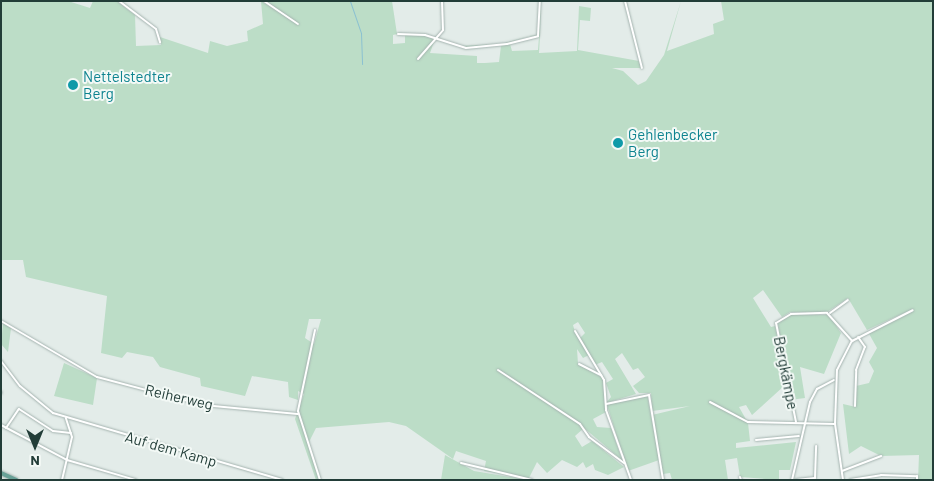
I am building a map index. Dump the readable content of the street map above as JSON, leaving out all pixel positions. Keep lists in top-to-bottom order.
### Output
{
  "streets": {
    "street": ["Bergkämpe", "Reiherweg", "Auf dem Kamp"]
  },
  "places": ["Nettelstedter Berg", "Gehlenbecker Berg"],
  "north": "bottom"
}
